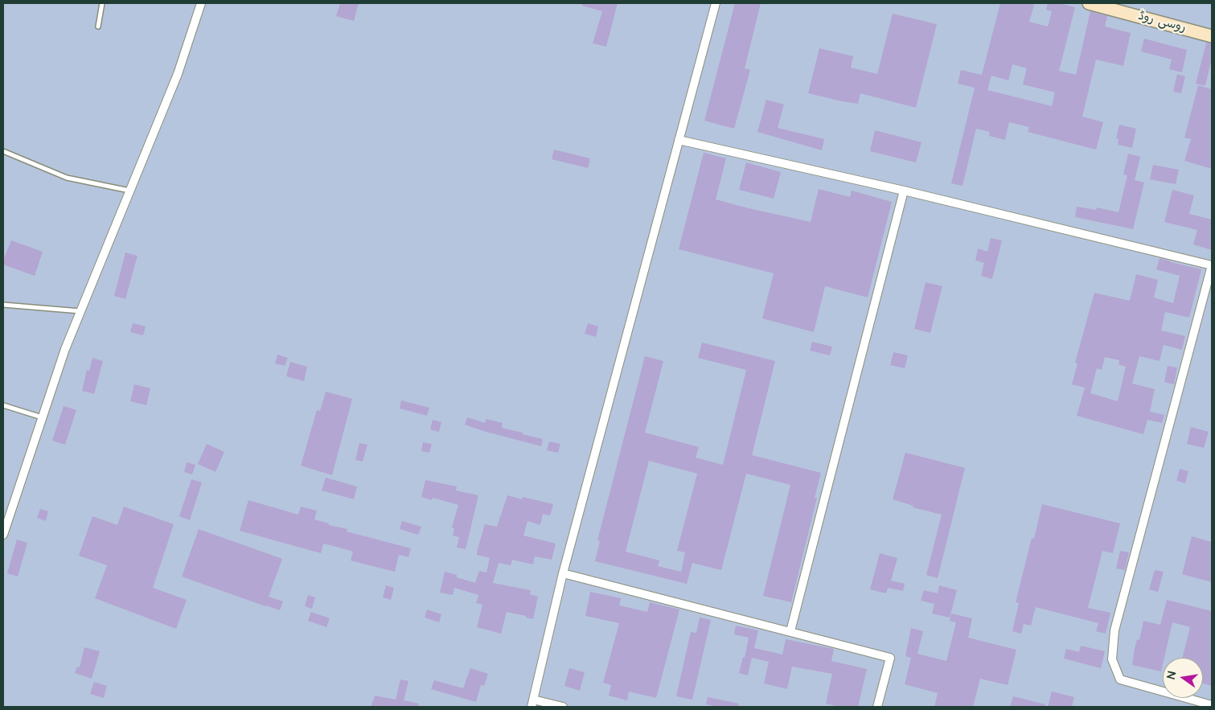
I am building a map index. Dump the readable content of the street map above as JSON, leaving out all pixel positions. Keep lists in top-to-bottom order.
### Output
{
  "streets": {
    "main road": ["روسی روڈ"]
  },
  "north": "left"
}
